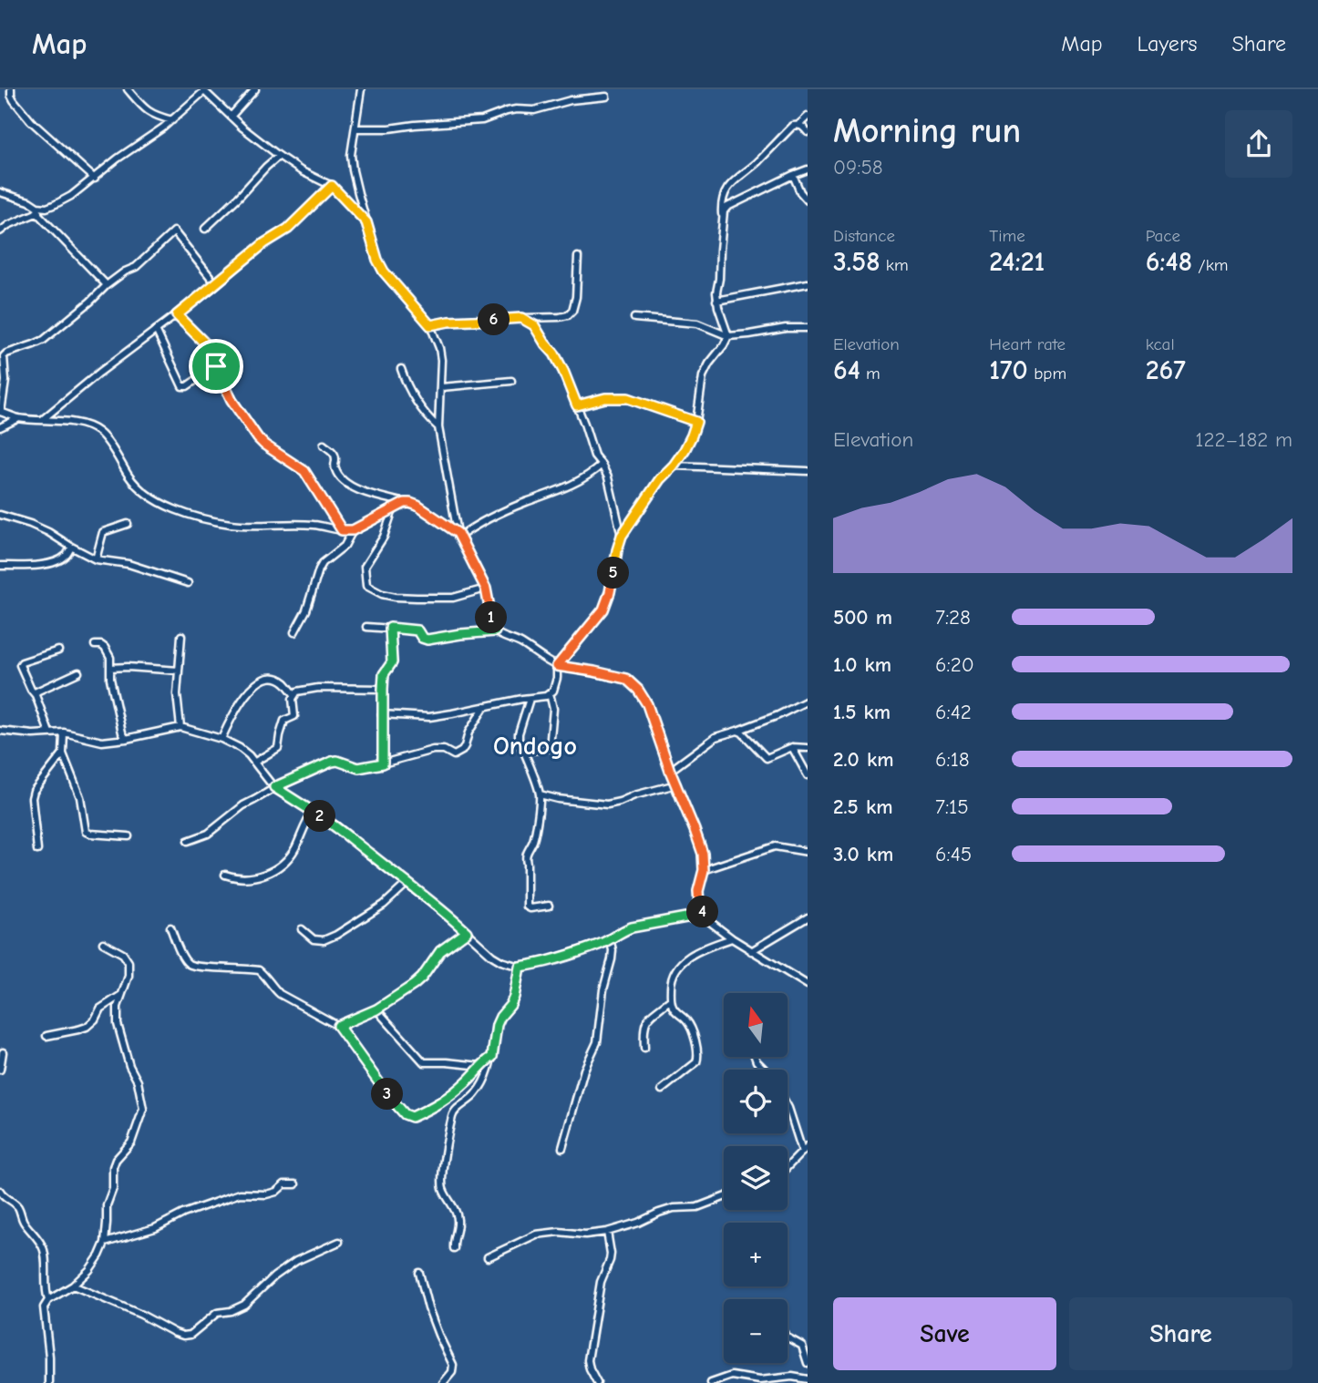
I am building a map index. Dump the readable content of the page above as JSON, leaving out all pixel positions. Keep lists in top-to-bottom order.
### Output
{
  "districts": ["Ondogo"],
  "north": "top",
  "page": {
    "header": "Map",
    "nav": ["Map", "Layers", "Share"],
    "heading": ["Morning run", "09:58"],
    "stats": [
      ["Distance", "3.58 km"],
      ["Time", "24:21"],
      ["Pace", "6:48 /km"],
      ["Elevation", "64 m"],
      ["Heart rate", "170 bpm"],
      ["kcal", "267"]
    ],
    "pins": [
      "6",
      "5",
      "1",
      "2",
      "4",
      "3"
    ],
    "chart": ["Elevation", "122–182 m"],
    "list": [
      {
        "name": "500 m",
        "note": "7:28"
      },
      {
        "name": "1.0 km",
        "note": "6:20"
      },
      {
        "name": "1.5 km",
        "note": "6:42"
      },
      {
        "name": "2.0 km",
        "note": "6:18"
      },
      {
        "name": "2.5 km",
        "note": "7:15"
      },
      {
        "name": "3.0 km",
        "note": "6:45"
      }
    ],
    "map_buttons": ["+", "−"],
    "buttons": ["Save", "Share"]
  }
}
